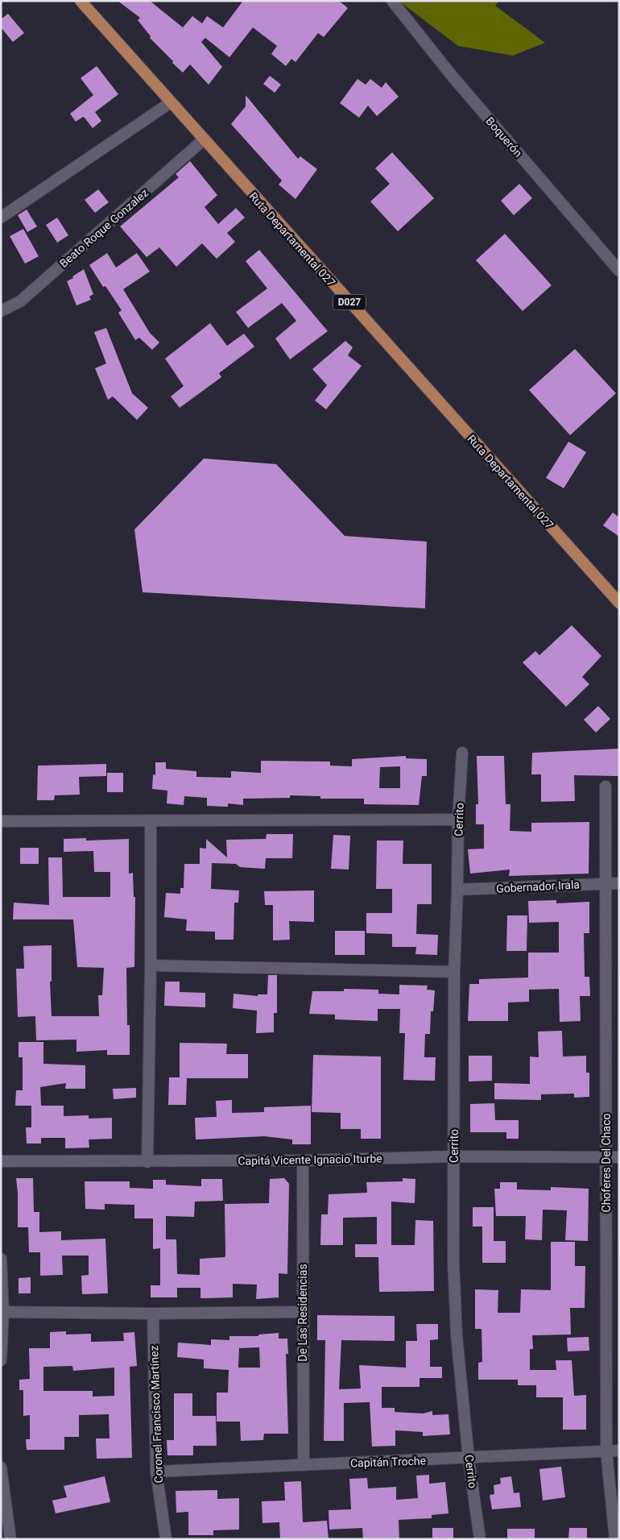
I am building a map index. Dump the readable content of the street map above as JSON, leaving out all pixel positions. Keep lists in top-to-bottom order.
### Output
{
  "streets": {
    "main road": ["Ruta Departamental 027", "D027"],
    "street": [
      "Boquerón",
      "Beato Roque Gonzalez",
      "Cerrito",
      "Gobernador Irala",
      "Capitá Vicente Ignacio Iturbe",
      "Choferes Del Chaco",
      "De Las Residencias",
      "Coronel Francisco Martínez",
      "Capitán Troche"
    ]
  },
  "crossings": [
    ["Beato Roque Gonzalez", "Ruta Departamental 027"],
    ["Cerrito", "Gobernador Irala"],
    ["Cerrito", "Capitá Vicente Ignacio Iturbe"],
    ["Cerrito", "Capitán Troche"],
    ["Gobernador Irala", "Choferes Del Chaco"],
    ["Capitá Vicente Ignacio Iturbe", "Choferes Del Chaco"],
    ["Capitá Vicente Ignacio Iturbe", "De Las Residencias"],
    ["Choferes Del Chaco", "Capitán Troche"],
    ["De Las Residencias", "Capitán Troche"],
    ["Coronel Francisco Martínez", "Capitán Troche"]
  ]
}
